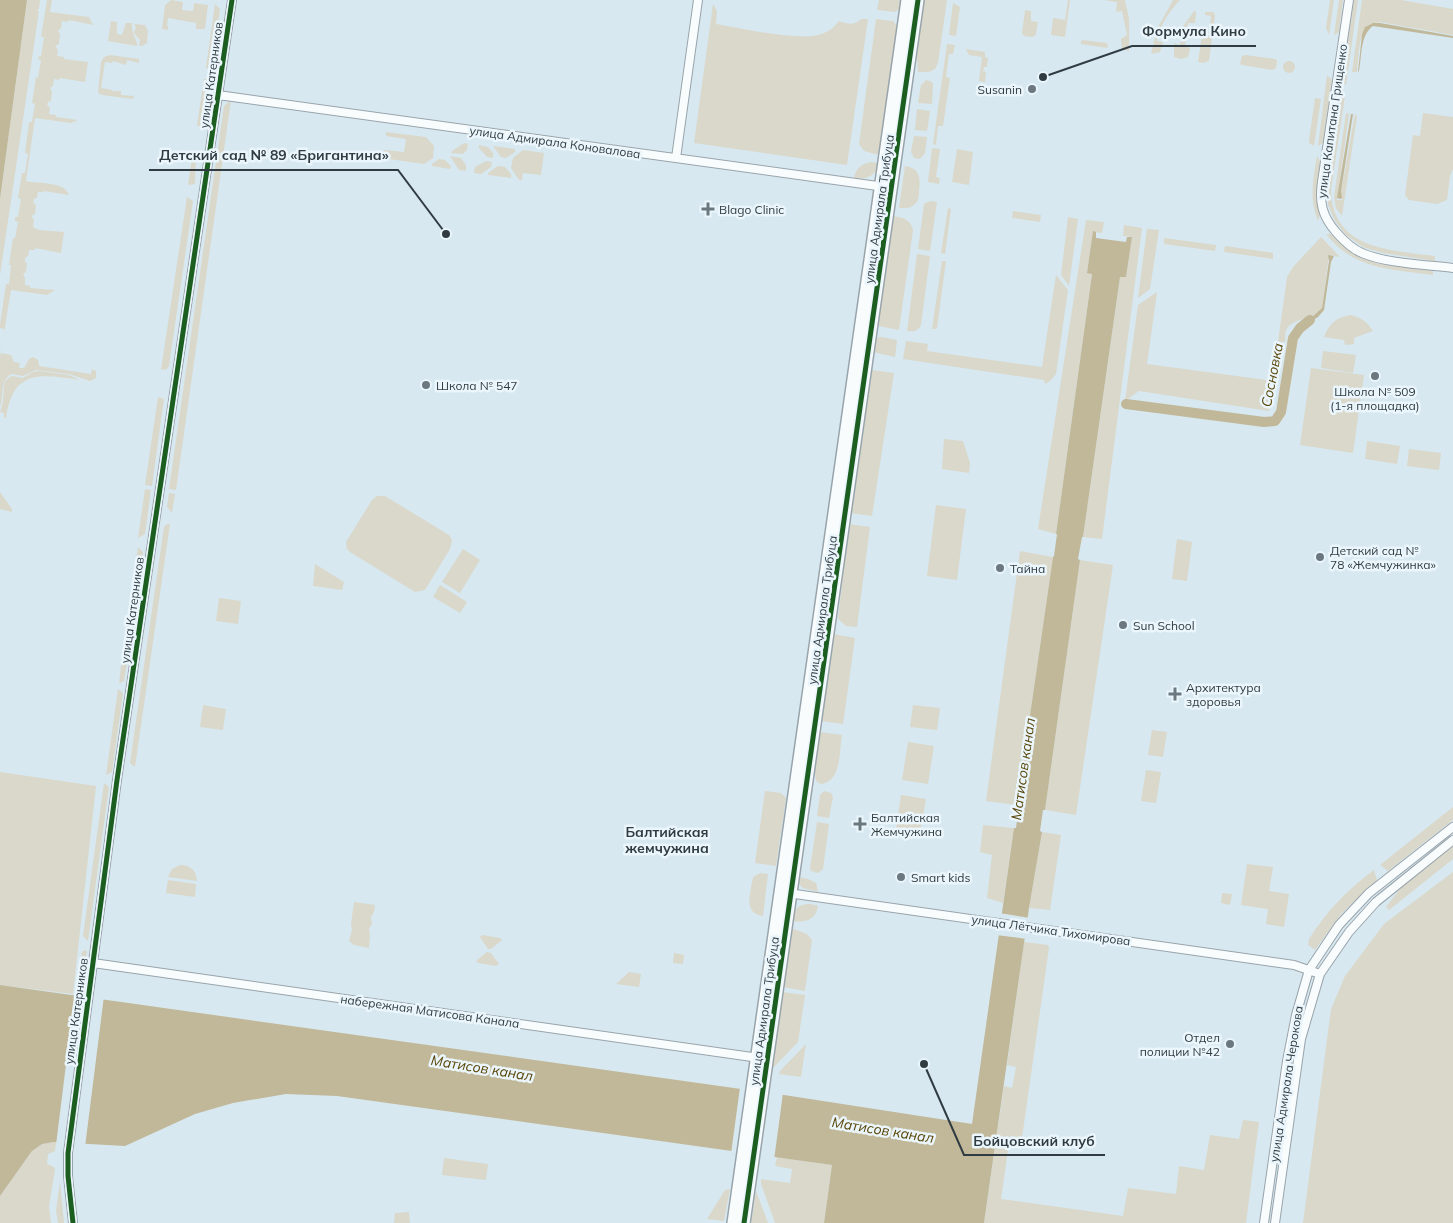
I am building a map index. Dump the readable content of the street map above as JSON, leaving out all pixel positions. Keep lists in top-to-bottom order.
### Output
{
  "streets": {
    "street": [
      "улица Катерников",
      "улица Капитана Грищенко",
      "улица Адмирала Коновалова",
      "улица Адмирала Трибуца",
      "улица Лётчика Тихомирова",
      "набережная Матисова Канала",
      "улица Адмирала Черокова"
    ]
  },
  "crossings": [
    ["улица Катерников", "улица Адмирала Коновалова"],
    ["улица Катерников", "набережная Матисова Канала"],
    ["улица Адмирала Коновалова", "улица Адмирала Трибуца"],
    ["улица Адмирала Трибуца", "улица Лётчика Тихомирова"],
    ["улица Адмирала Трибуца", "набережная Матисова Канала"],
    ["улица Лётчика Тихомирова", "улица Адмирала Черокова"]
  ],
  "districts": ["Балтийская жемчужина"],
  "water": ["Сосновка", "Матисов канал"],
  "places": {
    "other": [
      "Формула Кино",
      "Susanin",
      "Детский сад № 89 «Бригантина»",
      "Школа № 509 (1-я площадка)",
      "Школа № 547",
      "Детский сад № 78 «Жемчужинка»",
      "Тайна",
      "Sun School",
      "Smart kids",
      "Отдел полиции №42",
      "Бойцовский клуб"
    ],
    "health": ["Blago Clinic", "Архитектура здоровья", "Балтийская Жемчужина"]
  }
}
